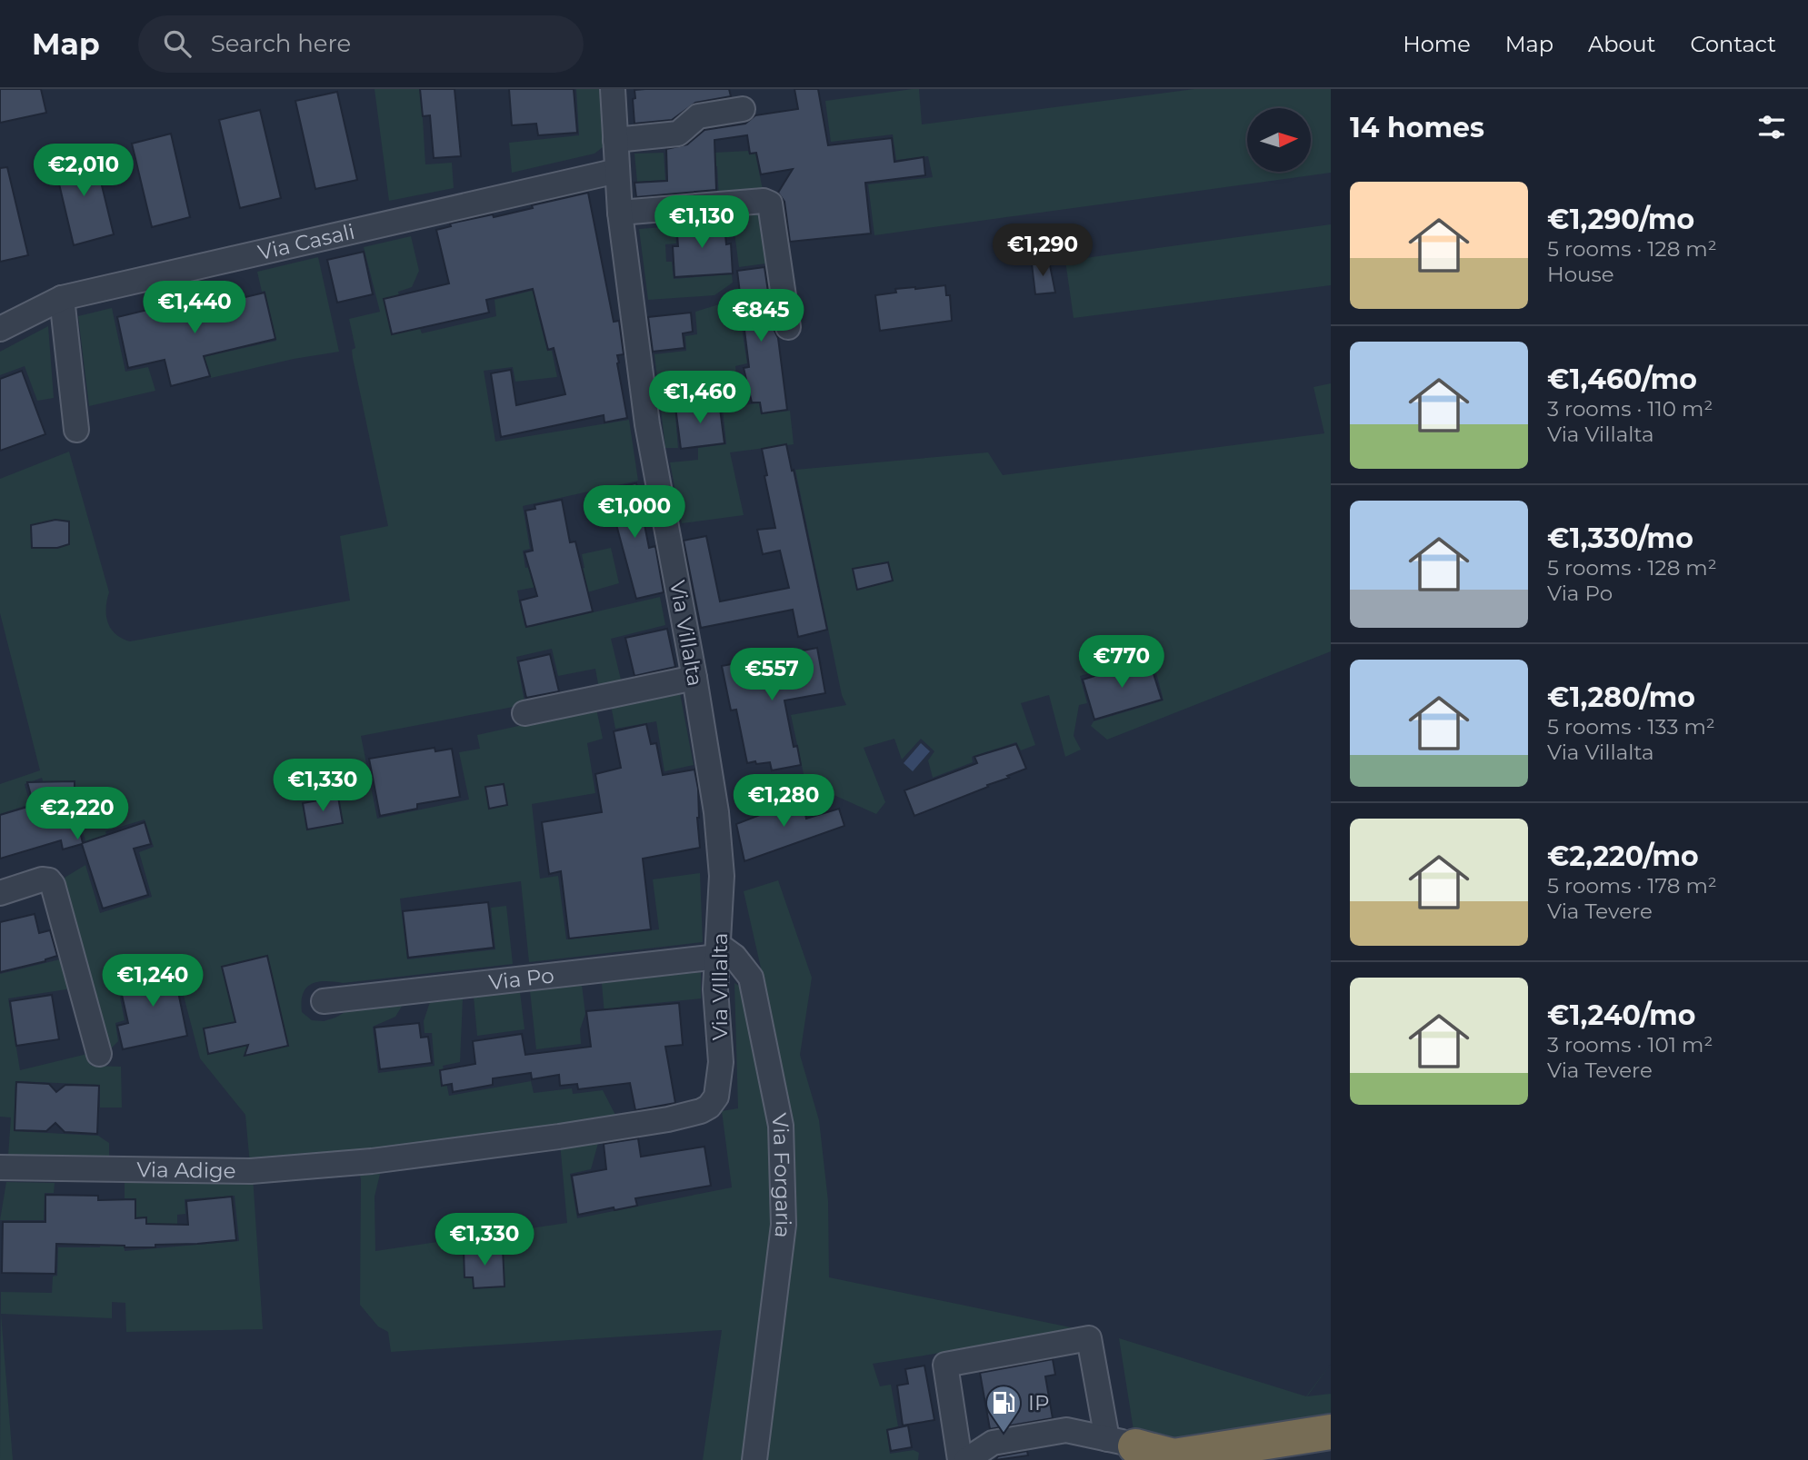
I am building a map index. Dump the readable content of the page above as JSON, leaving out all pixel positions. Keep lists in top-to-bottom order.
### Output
{
  "streets": {
    "street": [
      "Via Casali",
      "Via Villalta",
      "Via Po",
      "Via VIllalta",
      "Via Adige",
      "Via Forgaria"
    ]
  },
  "crossings": [
    ["Via Casali", "Via Villalta"],
    ["Via Villalta", "Via VIllalta"],
    ["Via Po", "Via VIllalta"],
    ["Via Po", "Via Forgaria"],
    ["Via VIllalta", "Via Adige"],
    ["Via VIllalta", "Via Forgaria"]
  ],
  "places": {
    "fuel station": ["IP"]
  },
  "north": "right",
  "page": {
    "header": "Map",
    "search": "Search here",
    "nav": [
      "Home",
      "Map",
      "About",
      "Contact"
    ],
    "heading": "14 homes",
    "price": [
      "€2,010",
      "€1,130",
      "€1,290",
      "€1,440",
      "€845",
      "€1,460",
      "€1,000",
      "€770",
      "€557",
      "€1,330",
      "€1,280",
      "€2,220",
      "€1,240",
      "€1,330"
    ],
    "list": [
      {
        "name": "€1,290/mo",
        "note": "5 rooms · 128 m² · House"
      },
      {
        "name": "€1,460/mo",
        "note": "3 rooms · 110 m² · Via Villalta"
      },
      {
        "name": "€1,330/mo",
        "note": "5 rooms · 128 m² · Via Po"
      },
      {
        "name": "€1,280/mo",
        "note": "5 rooms · 133 m² · Via Villalta"
      },
      {
        "name": "€2,220/mo",
        "note": "5 rooms · 178 m² · Via Tevere"
      },
      {
        "name": "€1,240/mo",
        "note": "3 rooms · 101 m² · Via Tevere"
      }
    ]
  }
}
